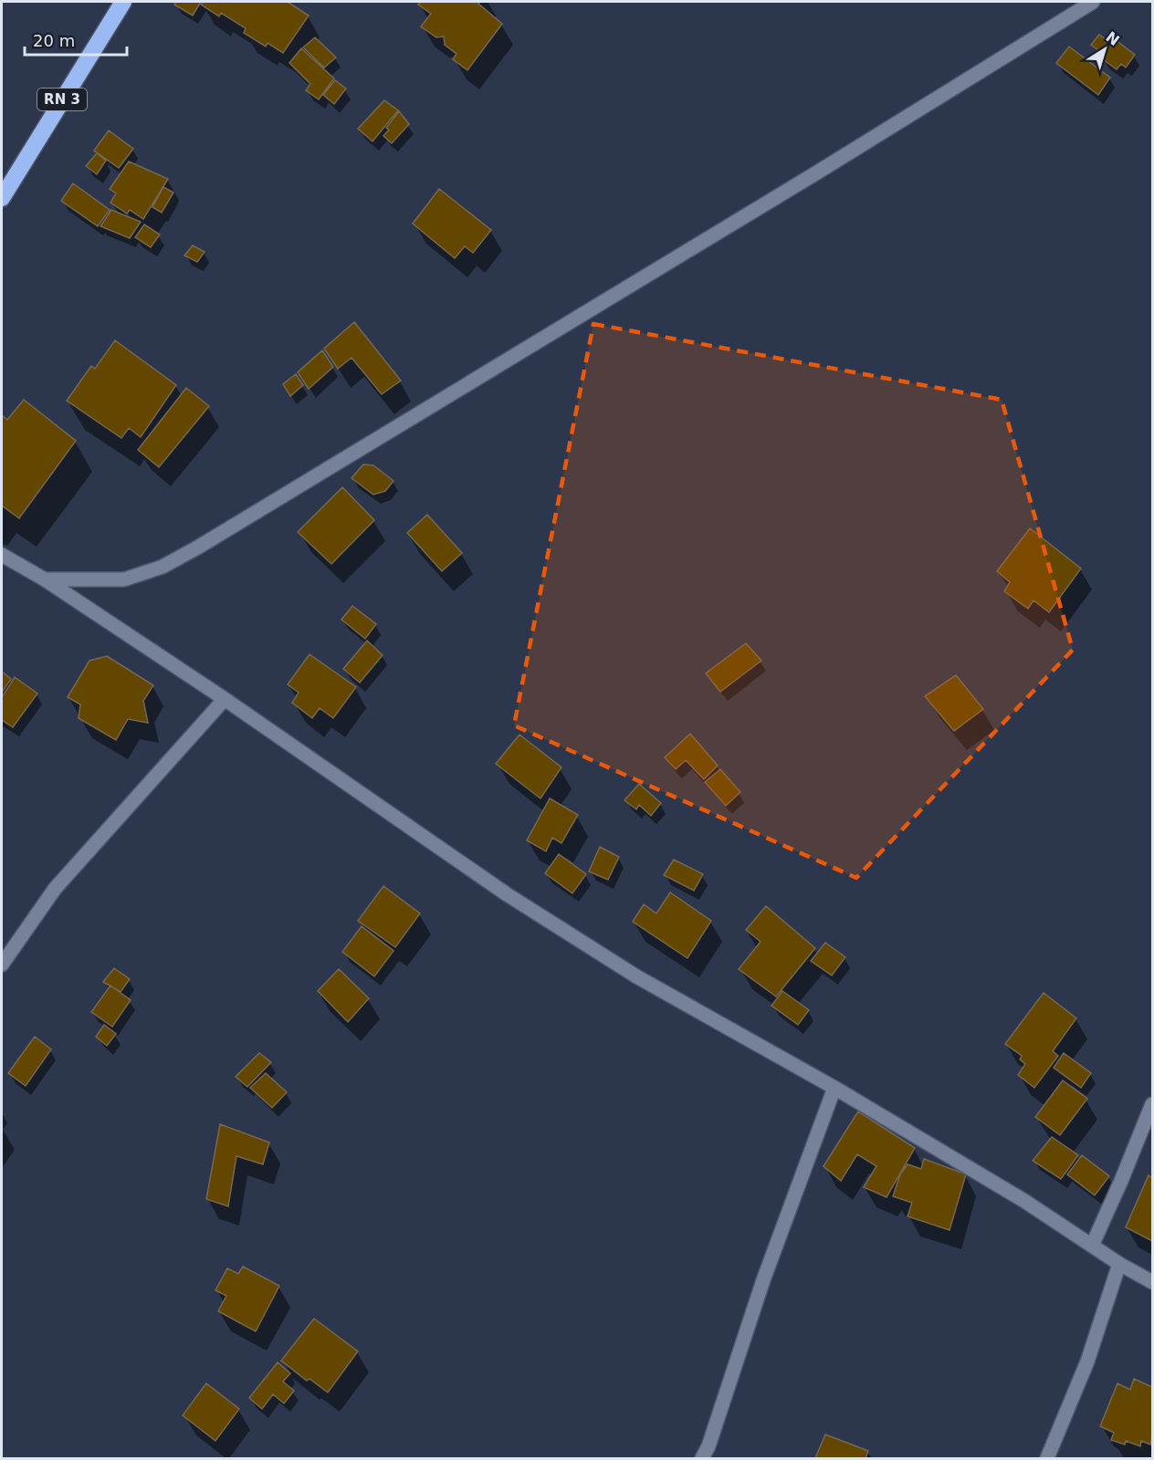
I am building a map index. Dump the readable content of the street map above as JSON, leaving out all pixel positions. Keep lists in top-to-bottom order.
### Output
{
  "streets": {
    "highway": ["RN 3"]
  },
  "scale_bar": "20 m",
  "north": "top right"
}
